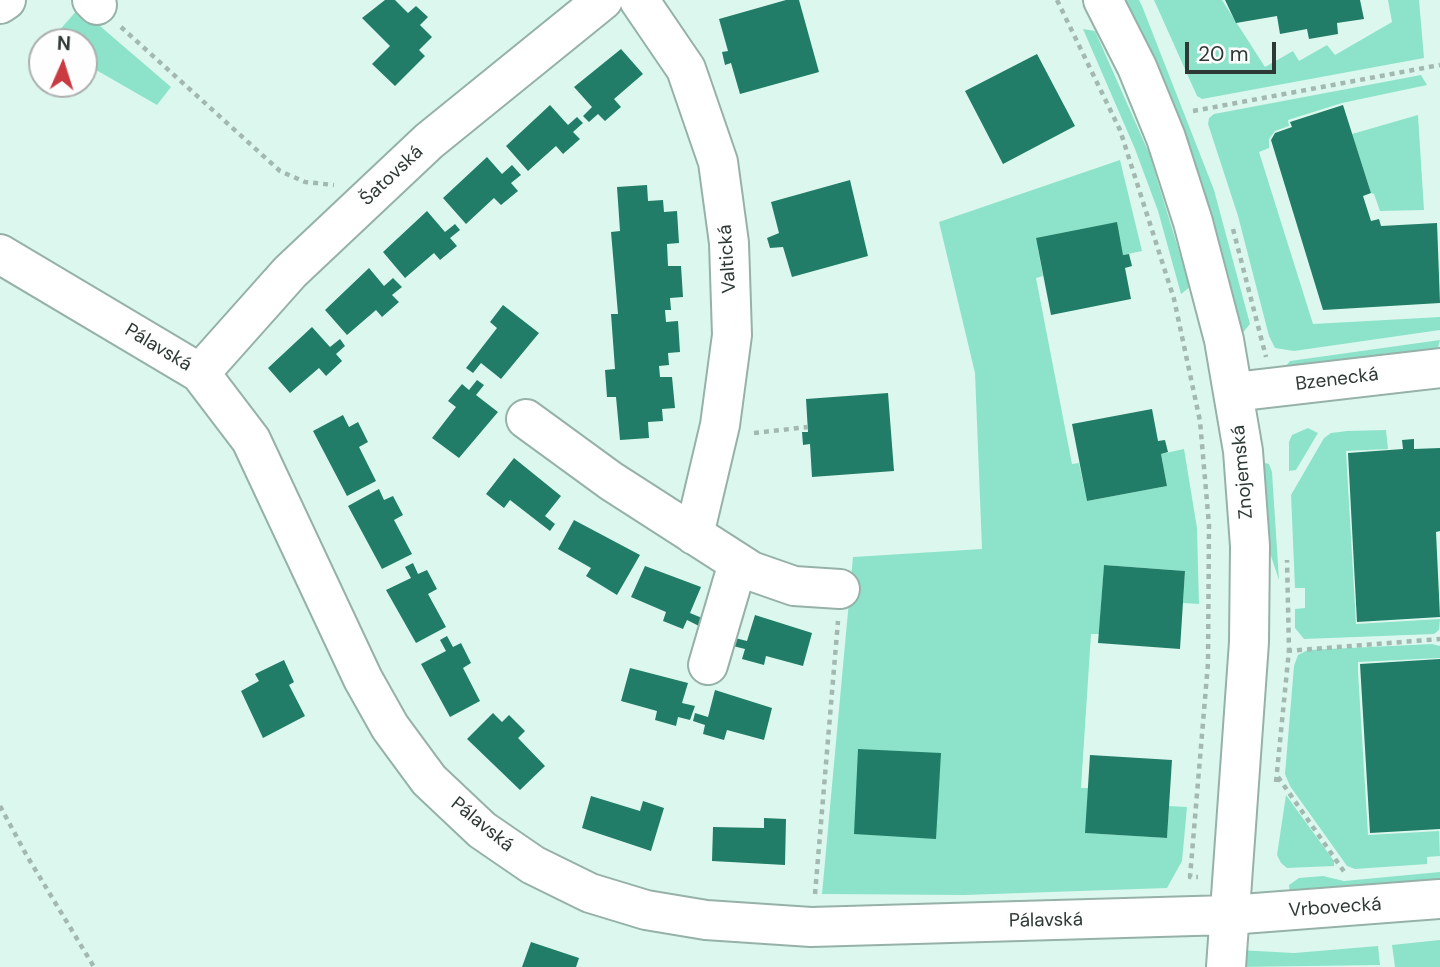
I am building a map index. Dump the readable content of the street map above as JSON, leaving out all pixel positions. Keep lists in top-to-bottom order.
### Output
{
  "streets": {
    "street": [
      "Šatovská",
      "Valtická",
      "Pálavská",
      "Bzenecká",
      "Znojemská",
      "Vrbovecká"
    ]
  },
  "crossings": [
    ["Šatovská", "Pálavská"],
    ["Pálavská", "Znojemská"],
    ["Pálavská", "Vrbovecká"],
    ["Bzenecká", "Znojemská"],
    ["Znojemská", "Vrbovecká"]
  ],
  "scale_bar": "20 m",
  "north": "top"
}
